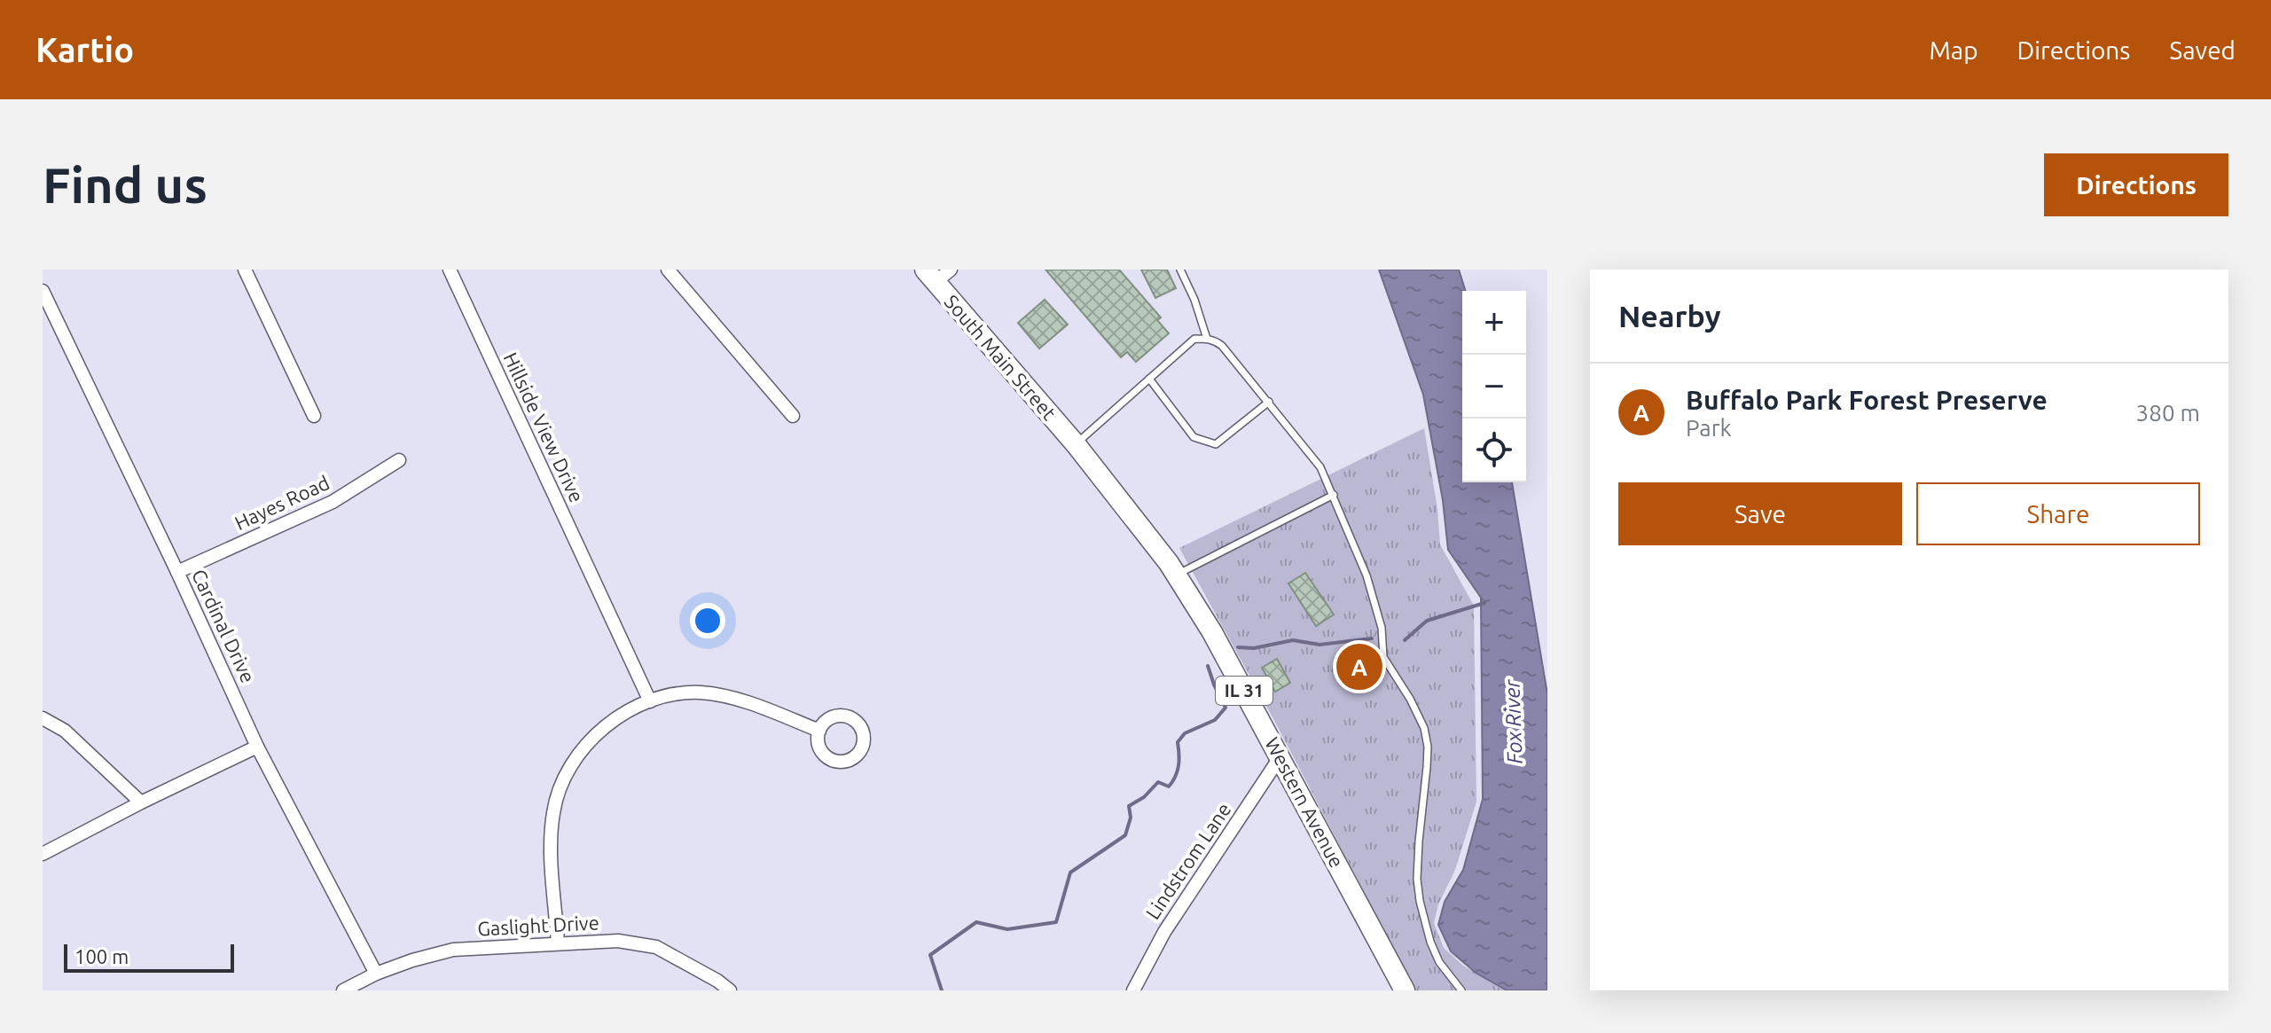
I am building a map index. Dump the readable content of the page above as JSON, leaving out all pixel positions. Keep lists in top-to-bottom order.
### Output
{
  "streets": {
    "main road": ["South Main Street", "IL 31", "Western Avenue"],
    "street": [
      "Hillside View Drive",
      "Hayes Road",
      "Cardinal Drive",
      "Lindstrom Lane",
      "Gaslight Drive"
    ]
  },
  "crossings": [
    ["South Main Street", "Western Avenue"],
    ["Hayes Road", "Cardinal Drive"],
    ["Cardinal Drive", "Gaslight Drive"],
    ["Western Avenue", "Lindstrom Lane"]
  ],
  "water": ["Fox River"],
  "scale_bar": "100 m",
  "page": {
    "header": "Kartio",
    "nav": ["Map", "Directions", "Saved"],
    "buttons": [
      "Directions",
      ["Save", "Share"]
    ],
    "title": "Find us",
    "heading": "Nearby",
    "map_buttons": ["+", "−"],
    "list": [
      {
        "mark": "A",
        "name": "Buffalo Park Forest Preserve",
        "note": "Park",
        "value": "380 m"
      }
    ],
    "pins": "A",
    "scale": "100 m"
  }
}
